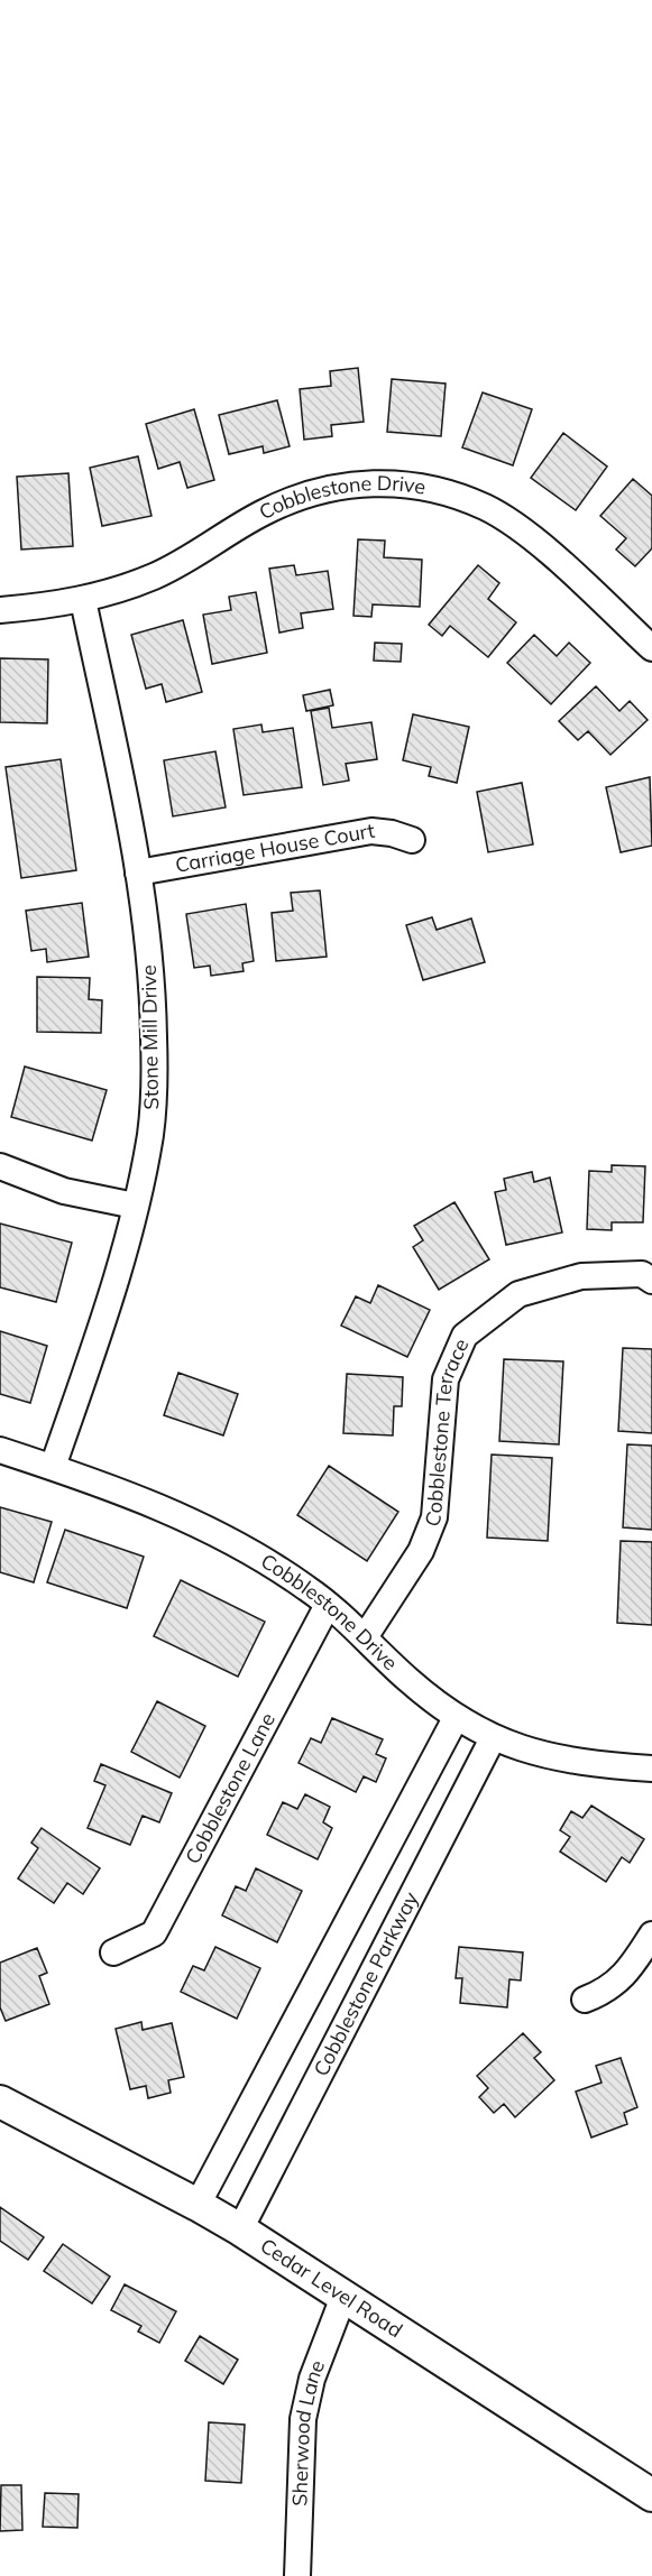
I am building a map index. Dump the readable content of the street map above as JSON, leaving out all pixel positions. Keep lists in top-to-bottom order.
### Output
{
  "streets": {
    "main road": ["Cedar Level Road"],
    "street": [
      "Cobblestone Drive",
      "Carriage House Court",
      "Stone Mill Drive",
      "Cobblestone Terrace",
      "Cobblestone Lane",
      "Cobblestone Parkway",
      "Sherwood Lane"
    ]
  },
  "crossings": [
    ["Cobblestone Drive", "Stone Mill Drive"],
    ["Cobblestone Drive", "Cobblestone Terrace"],
    ["Cobblestone Drive", "Cobblestone Lane"],
    ["Cobblestone Drive", "Cobblestone Parkway"],
    ["Carriage House Court", "Stone Mill Drive"],
    ["Cobblestone Parkway", "Cedar Level Road"],
    ["Cedar Level Road", "Sherwood Lane"]
  ]
}
